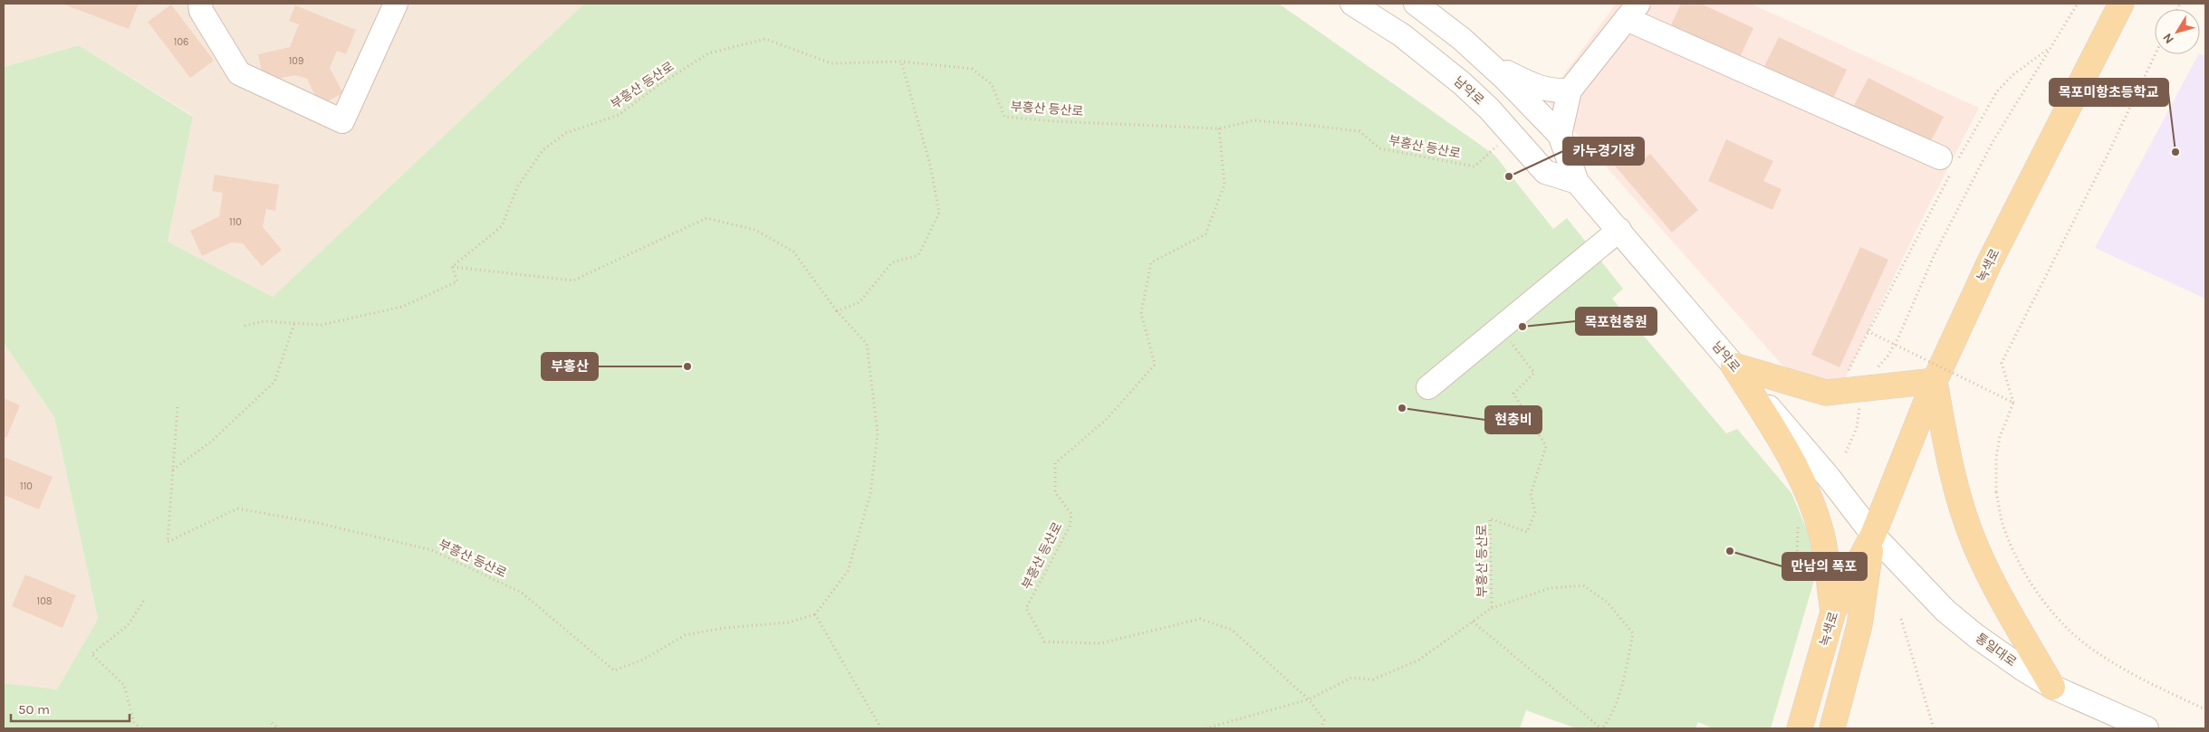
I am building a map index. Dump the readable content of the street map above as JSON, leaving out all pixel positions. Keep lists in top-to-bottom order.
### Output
{
  "streets": {
    "main road": ["녹색로"],
    "street": ["남악로", "통일대로"],
    "path": ["부흥산 등산로"]
  },
  "crossings": [
    ["부흥산 등산로", "남악로"],
    ["남악로", "녹색로"],
    ["남악로", "통일대로"],
    ["녹색로", "통일대로"]
  ],
  "places": [
    "목포미항초등학교",
    "카누경기장",
    "목포현충원",
    "부흥산",
    "현충비",
    "만남의 폭포"
  ],
  "house_numbers": [
    "106",
    "109",
    "110",
    "110",
    "108"
  ],
  "scale_bar": "50 m",
  "north": "bottom left"
}
